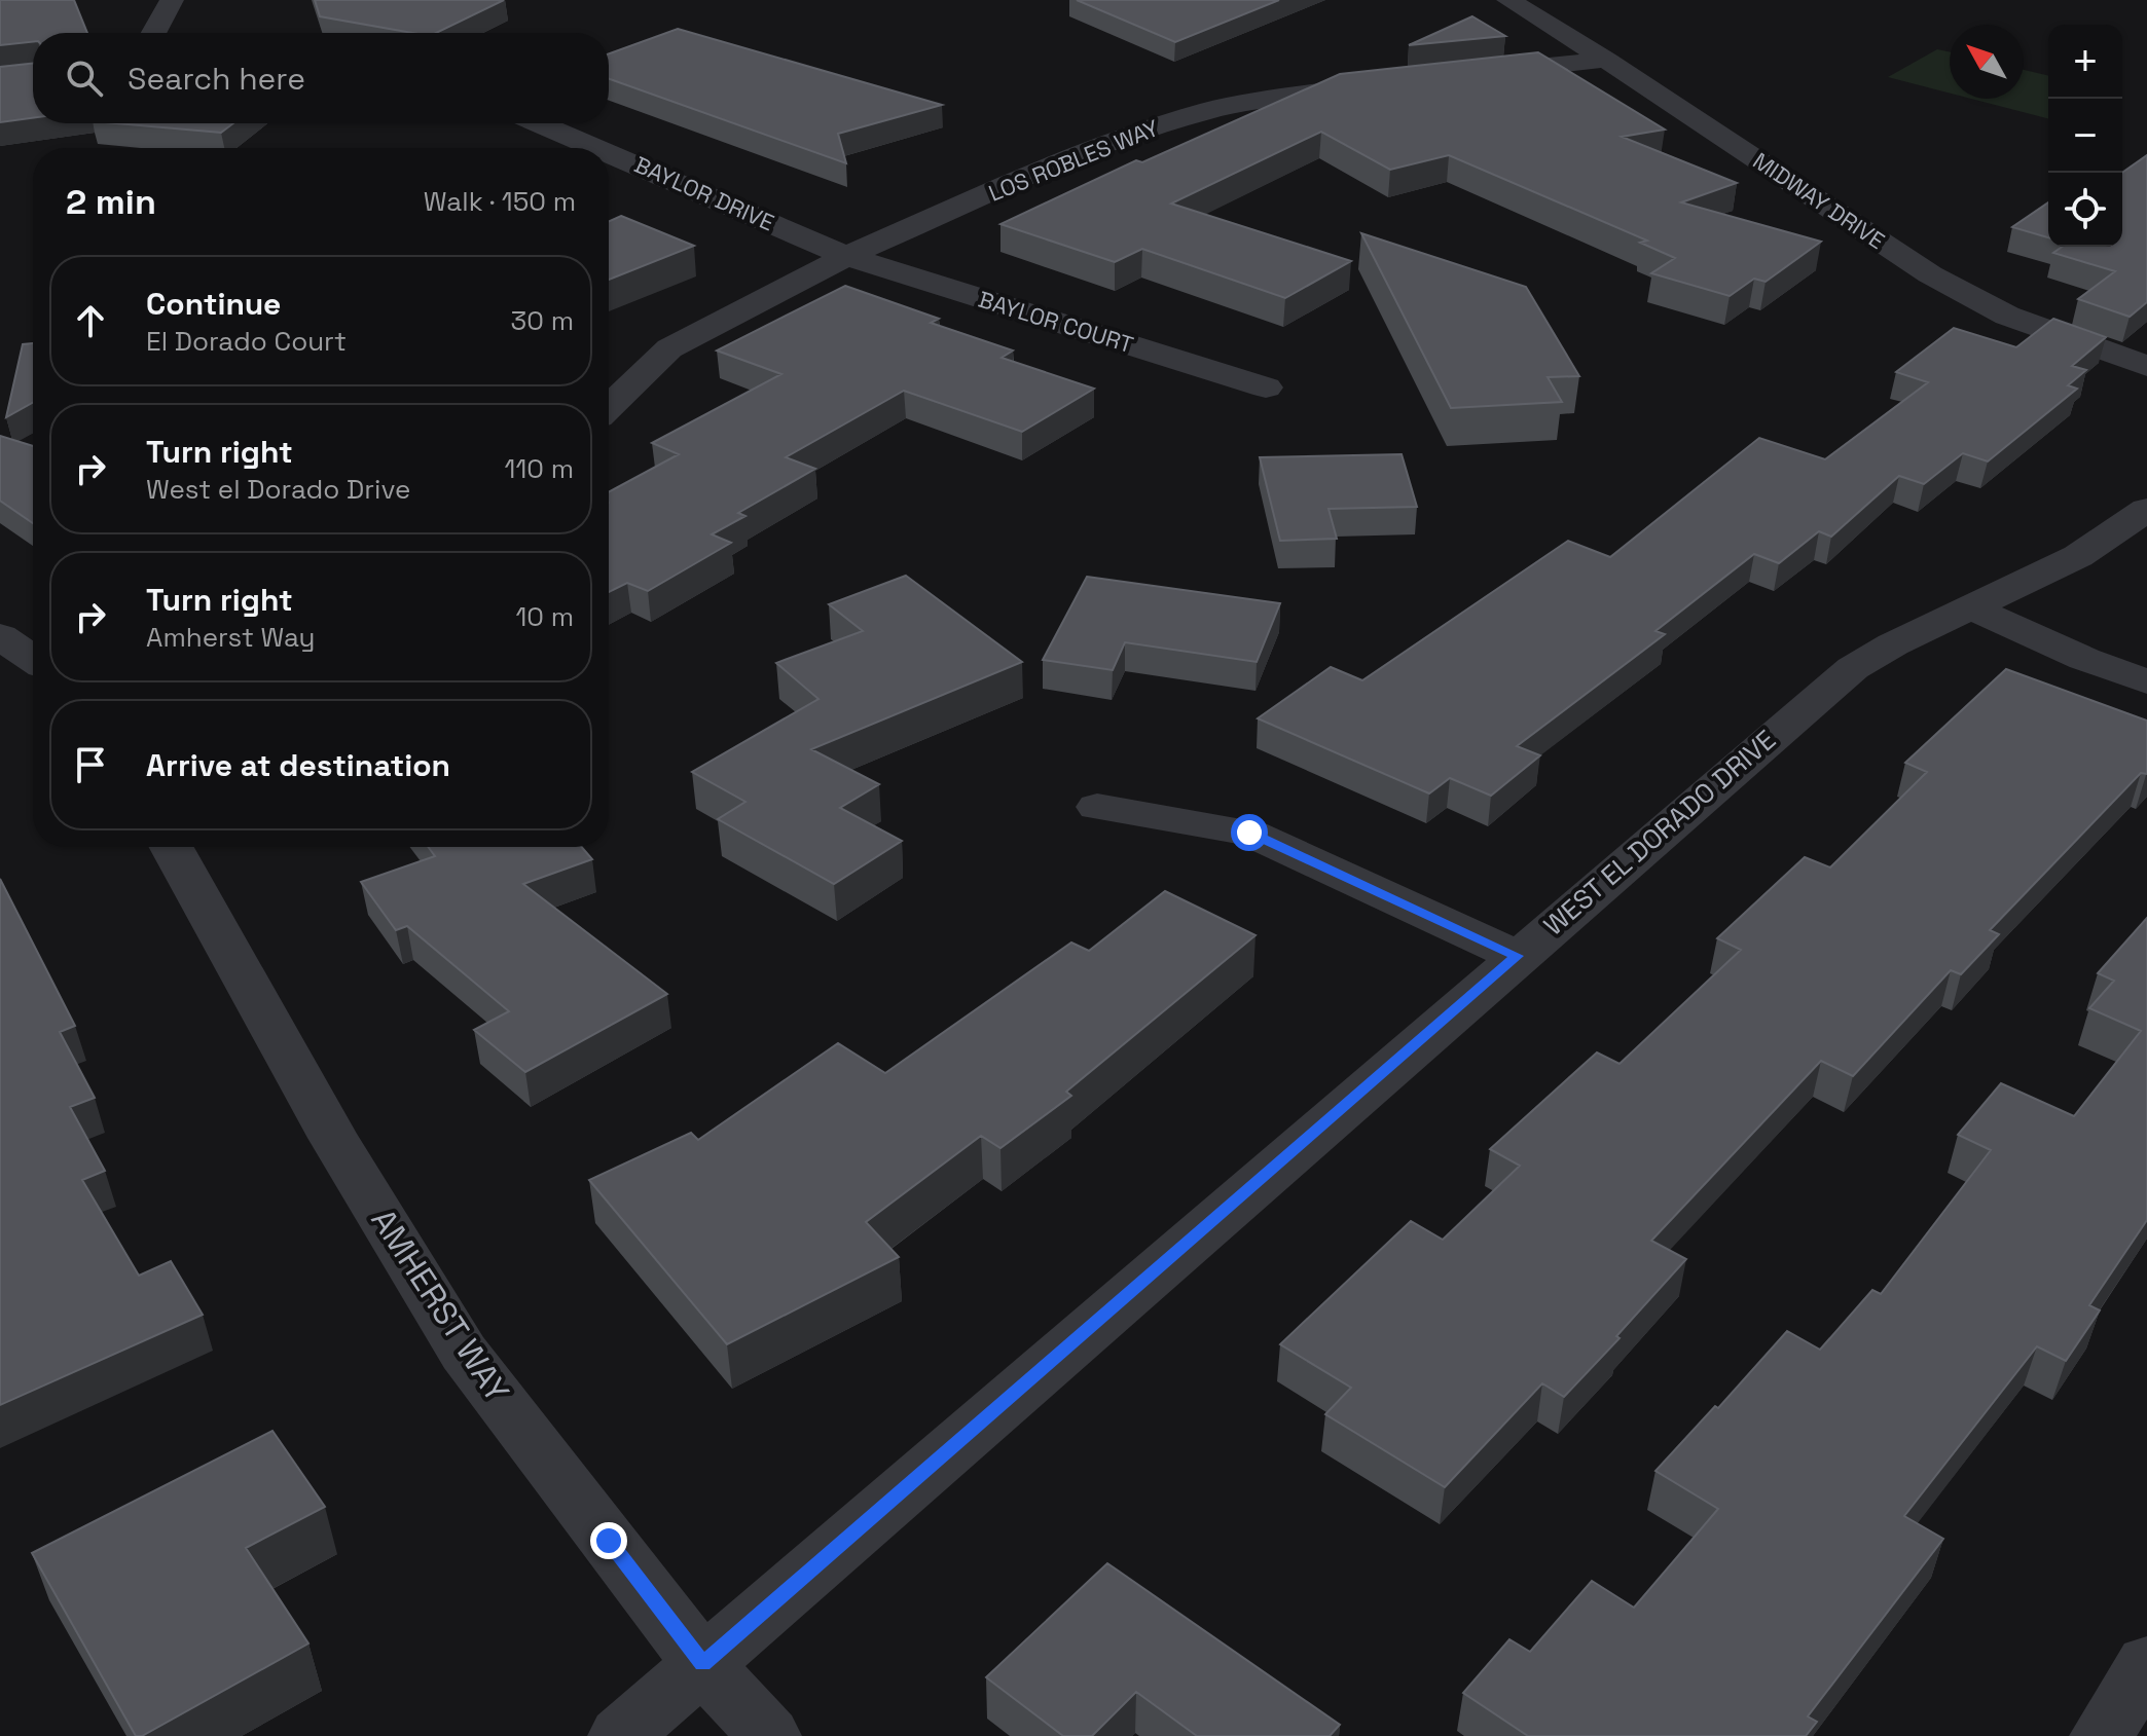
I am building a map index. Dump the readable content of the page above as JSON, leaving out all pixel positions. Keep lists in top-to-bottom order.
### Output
{
  "streets": {
    "street": [
      "LOS ROBLES WAY",
      "BAYLOR DRIVE",
      "MIDWAY DRIVE",
      "BAYLOR COURT",
      "WEST EL DORADO DRIVE",
      "AMHERST WAY"
    ]
  },
  "crossings": [
    ["LOS ROBLES WAY", "BAYLOR DRIVE"],
    ["LOS ROBLES WAY", "BAYLOR COURT"],
    ["BAYLOR DRIVE", "BAYLOR COURT"],
    ["WEST EL DORADO DRIVE", "AMHERST WAY"]
  ],
  "north": "top left",
  "page": {
    "map_buttons": ["+", "−"],
    "search": "Search here",
    "heading": ["2 min", "Walk · 150 m"],
    "list": [
      ["Continue", "El Dorado Court", "30 m"],
      ["Turn right", "West el Dorado Drive", "110 m"],
      ["Turn right", "Amherst Way", "10 m"],
      "Arrive at destination"
    ]
  }
}
